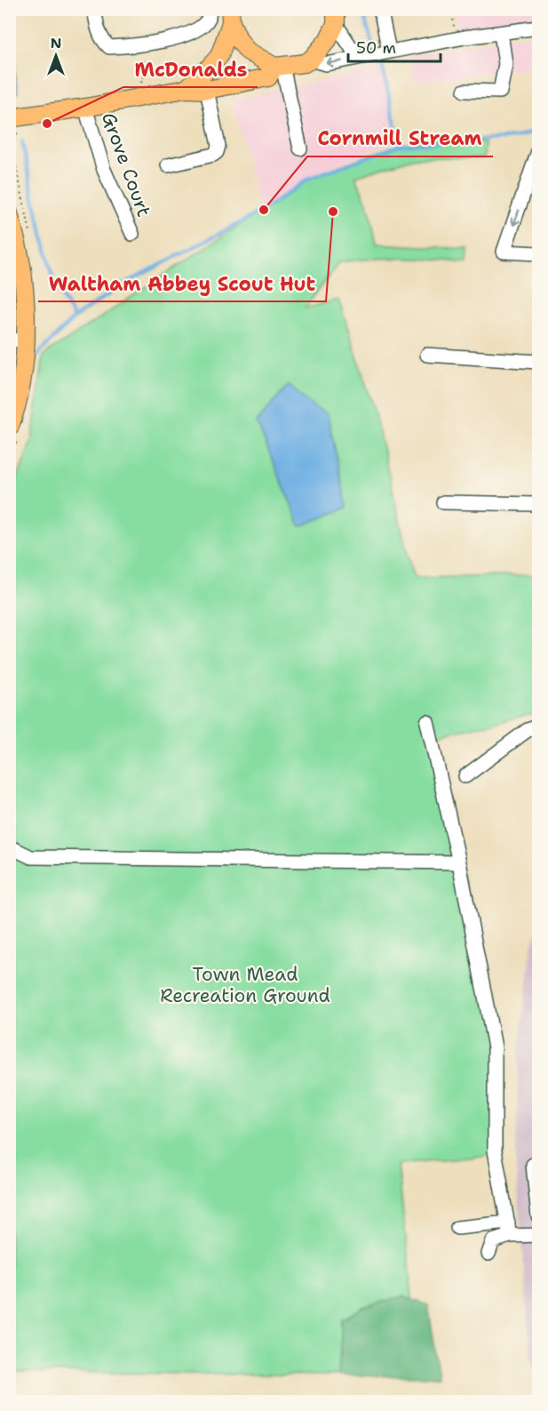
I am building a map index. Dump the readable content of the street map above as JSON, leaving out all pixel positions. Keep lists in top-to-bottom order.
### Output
{
  "streets": {
    "street": ["Grove Court"]
  },
  "parks": ["Town Mead Recreation Ground"],
  "places": ["McDonalds", "Cornmill Stream", "Waltham Abbey Scout Hut"],
  "scale_bar": "50 m",
  "north": "top"
}
